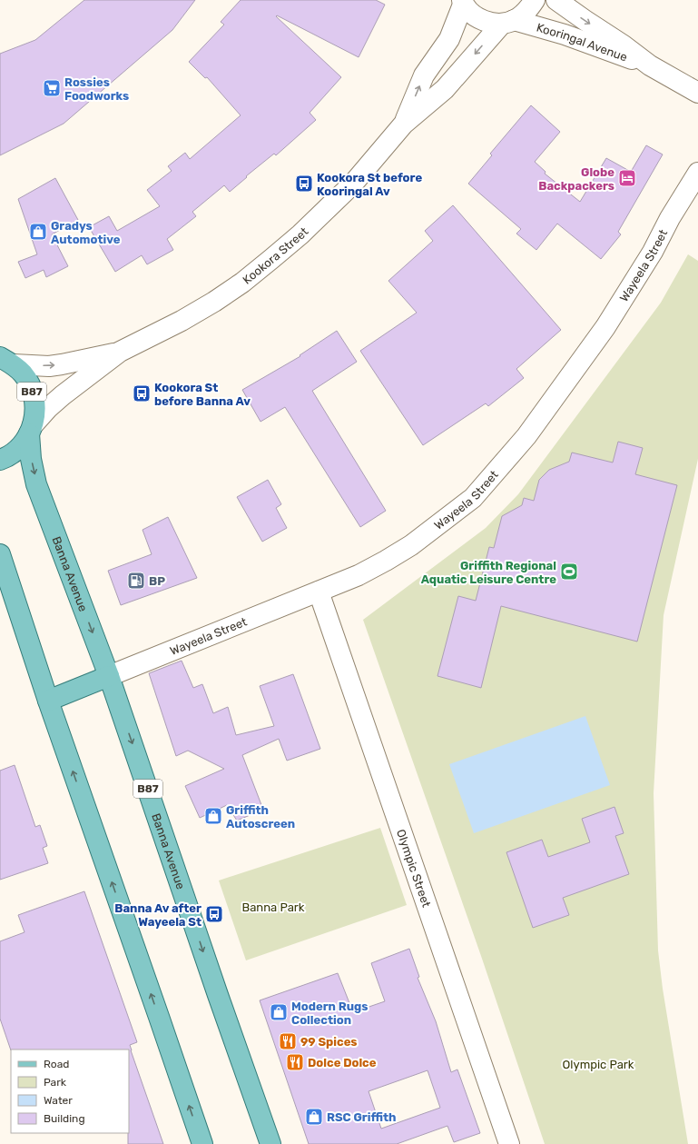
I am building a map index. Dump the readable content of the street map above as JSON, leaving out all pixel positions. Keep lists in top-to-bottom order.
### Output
{
  "streets": {
    "main road": ["B87", "Banna Avenue"],
    "street": [
      "Kooringal Avenue",
      "Kookora Street",
      "Wayeela Street",
      "Olympic Street"
    ]
  },
  "crossings": [
    ["Kooringal Avenue", "Kookora Street"],
    ["Kookora Street", "B87"],
    ["Kookora Street", "Banna Avenue"],
    ["Wayeela Street", "Banna Avenue"],
    ["Wayeela Street", "Olympic Street"],
    ["B87", "Banna Avenue"]
  ],
  "parks": ["Banna Park", "Olympic Park"],
  "places": {
    "supermarket": ["Rossies Foodworks"],
    "hotel": ["Globe Backpackers"],
    "bus stop": ["Kookora St before Kooringal Av", "Kookora St before Banna Av", "Banna Av after Wayeela St"],
    "shop": [
      "Gradys Automotive",
      "Griffith Autoscreen",
      "Modern Rugs Collection",
      "RSC Griffith"
    ],
    "sports": ["Griffith Regional Aquatic Leisure Centre"],
    "fuel station": ["BP"],
    "restaurant": ["99 Spices", "Dolce Dolce"]
  },
  "legend": [
    "Road",
    "Park",
    "Water",
    "Building"
  ]
}
